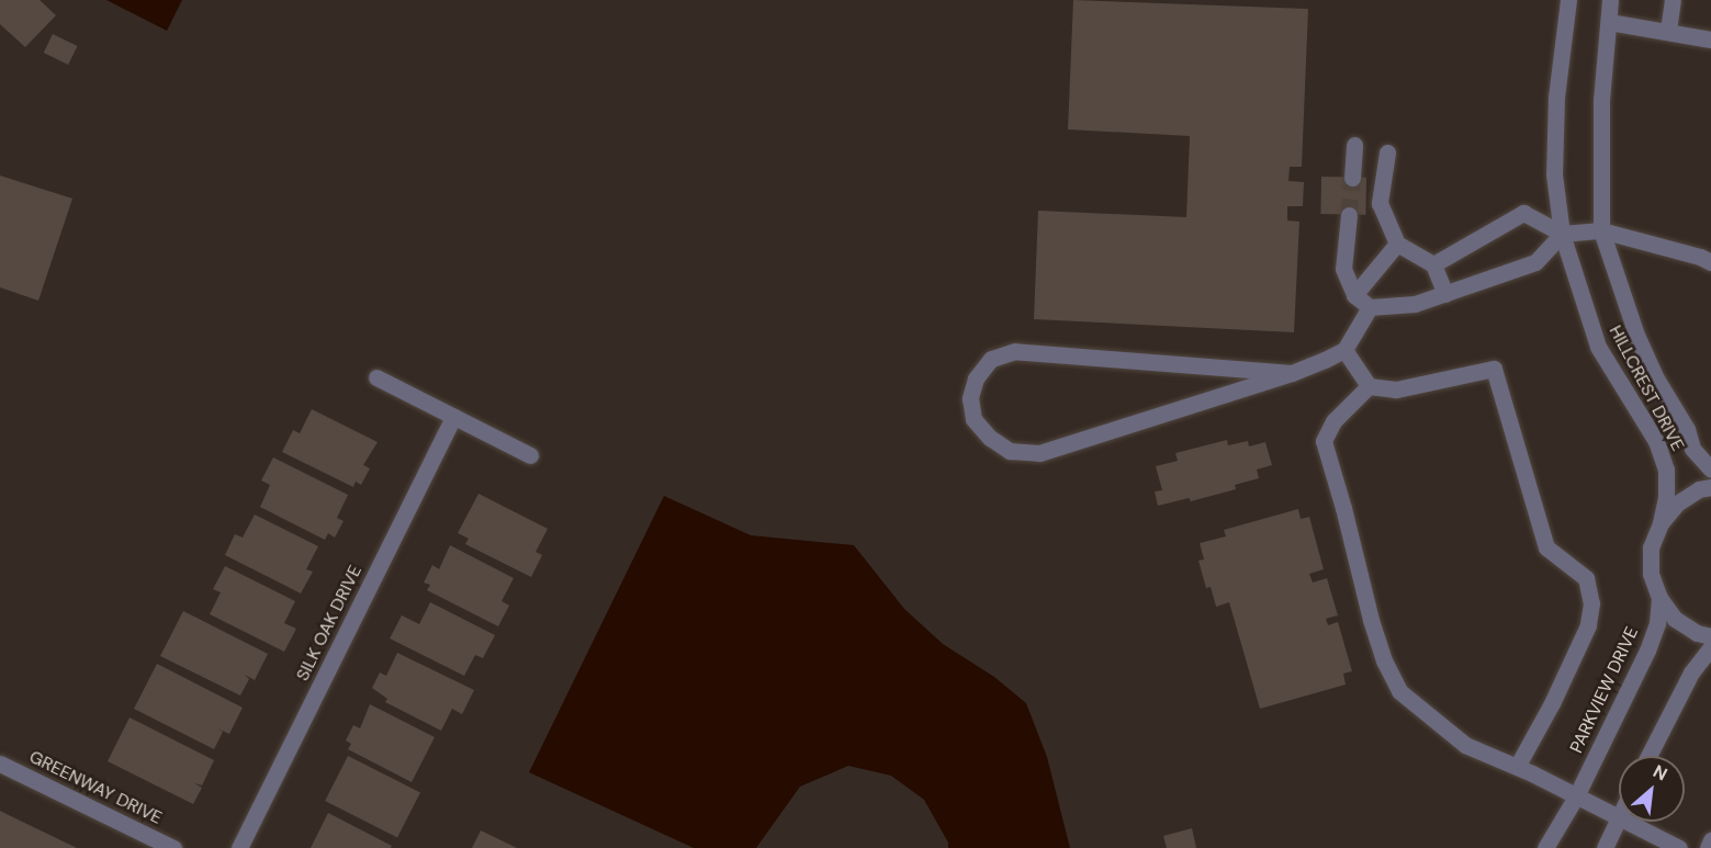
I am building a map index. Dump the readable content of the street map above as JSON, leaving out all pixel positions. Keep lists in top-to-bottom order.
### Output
{
  "streets": {
    "street": [
      "HILLCREST DRIVE",
      "SILK OAK DRIVE",
      "PARKVIEW DRIVE",
      "GREENWAY DRIVE"
    ]
  },
  "crossings": [
    ["HILLCREST DRIVE", "PARKVIEW DRIVE"]
  ],
  "north": "top right"
}
